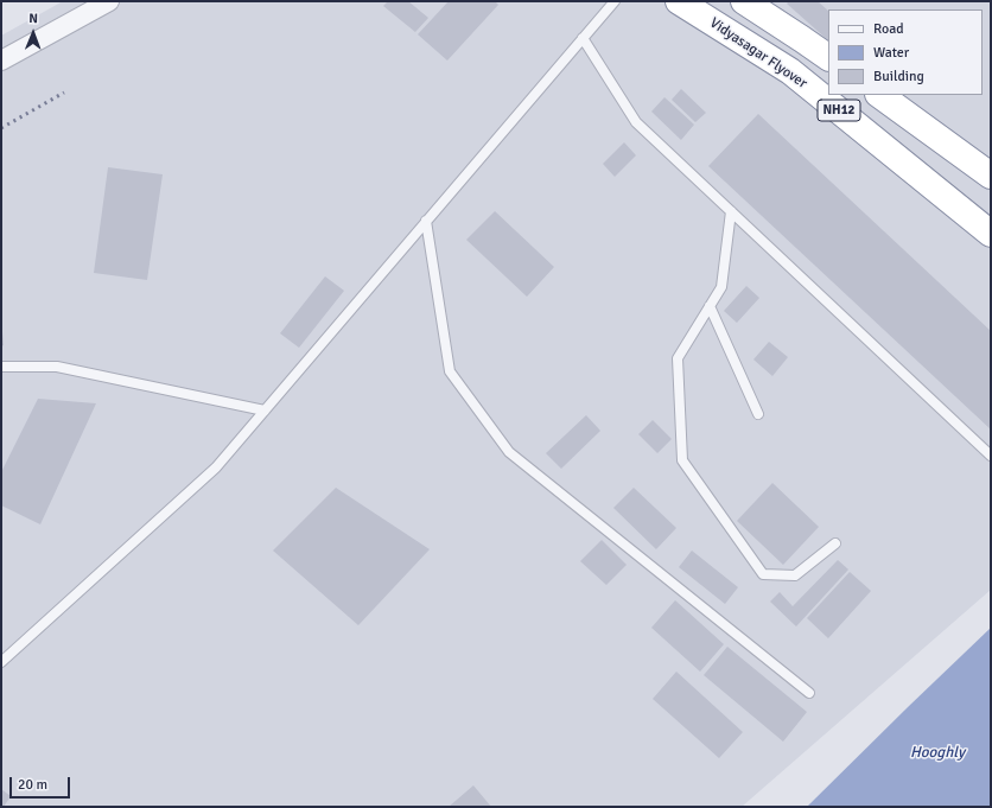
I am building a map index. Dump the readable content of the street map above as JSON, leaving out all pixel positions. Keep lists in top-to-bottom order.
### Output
{
  "streets": {
    "highway": ["Vidyasagar Flyover", "NH12"]
  },
  "water": ["Hooghly"],
  "legend": ["Road", "Water", "Building"],
  "scale_bar": "20 m",
  "north": "top"
}
